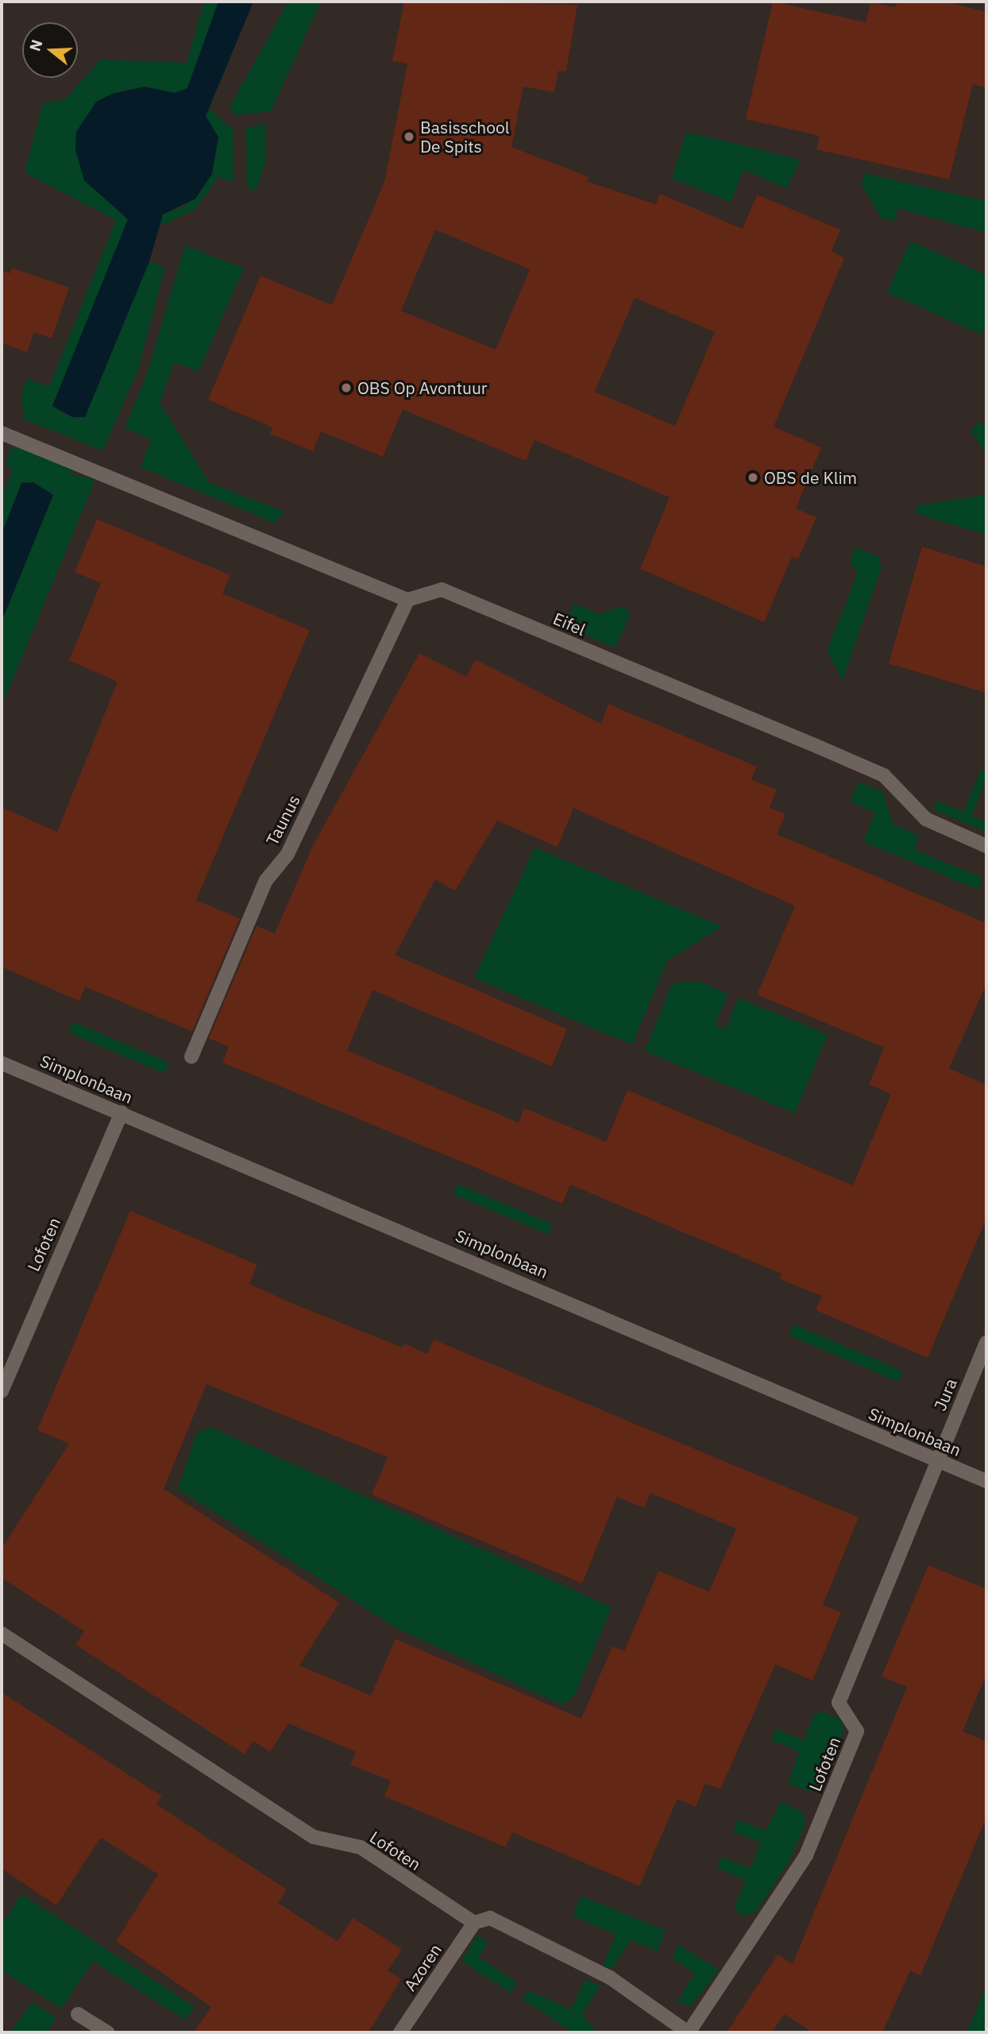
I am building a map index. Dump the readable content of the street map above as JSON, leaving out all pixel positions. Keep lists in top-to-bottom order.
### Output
{
  "streets": {
    "street": [
      "Eifel",
      "Taunus",
      "Simplonbaan",
      "Lofoten",
      "Jura",
      "Azoren"
    ]
  },
  "crossings": [
    ["Eifel", "Taunus"],
    ["Simplonbaan", "Lofoten"],
    ["Simplonbaan", "Jura"],
    ["Lofoten", "Jura"],
    ["Lofoten", "Azoren"]
  ],
  "places": ["Basisschool De Spits", "OBS Op Avontuur", "OBS de Klim"],
  "north": "left"
}
